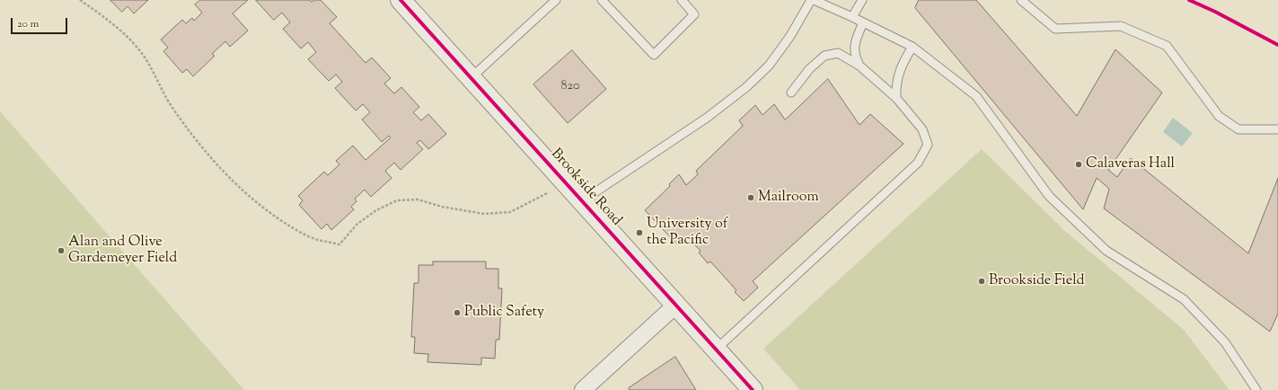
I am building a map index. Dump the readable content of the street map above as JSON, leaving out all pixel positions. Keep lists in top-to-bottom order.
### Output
{
  "streets": {
    "street": ["Brookside Road"]
  },
  "places": [
    "Calaveras Hall",
    "Mailroom",
    "University of the Pacific",
    "Alan and Olive Gardemeyer Field",
    "Brookside Field",
    "Public Safety"
  ],
  "house_numbers": ["820"],
  "scale_bar": "20 m"
}
